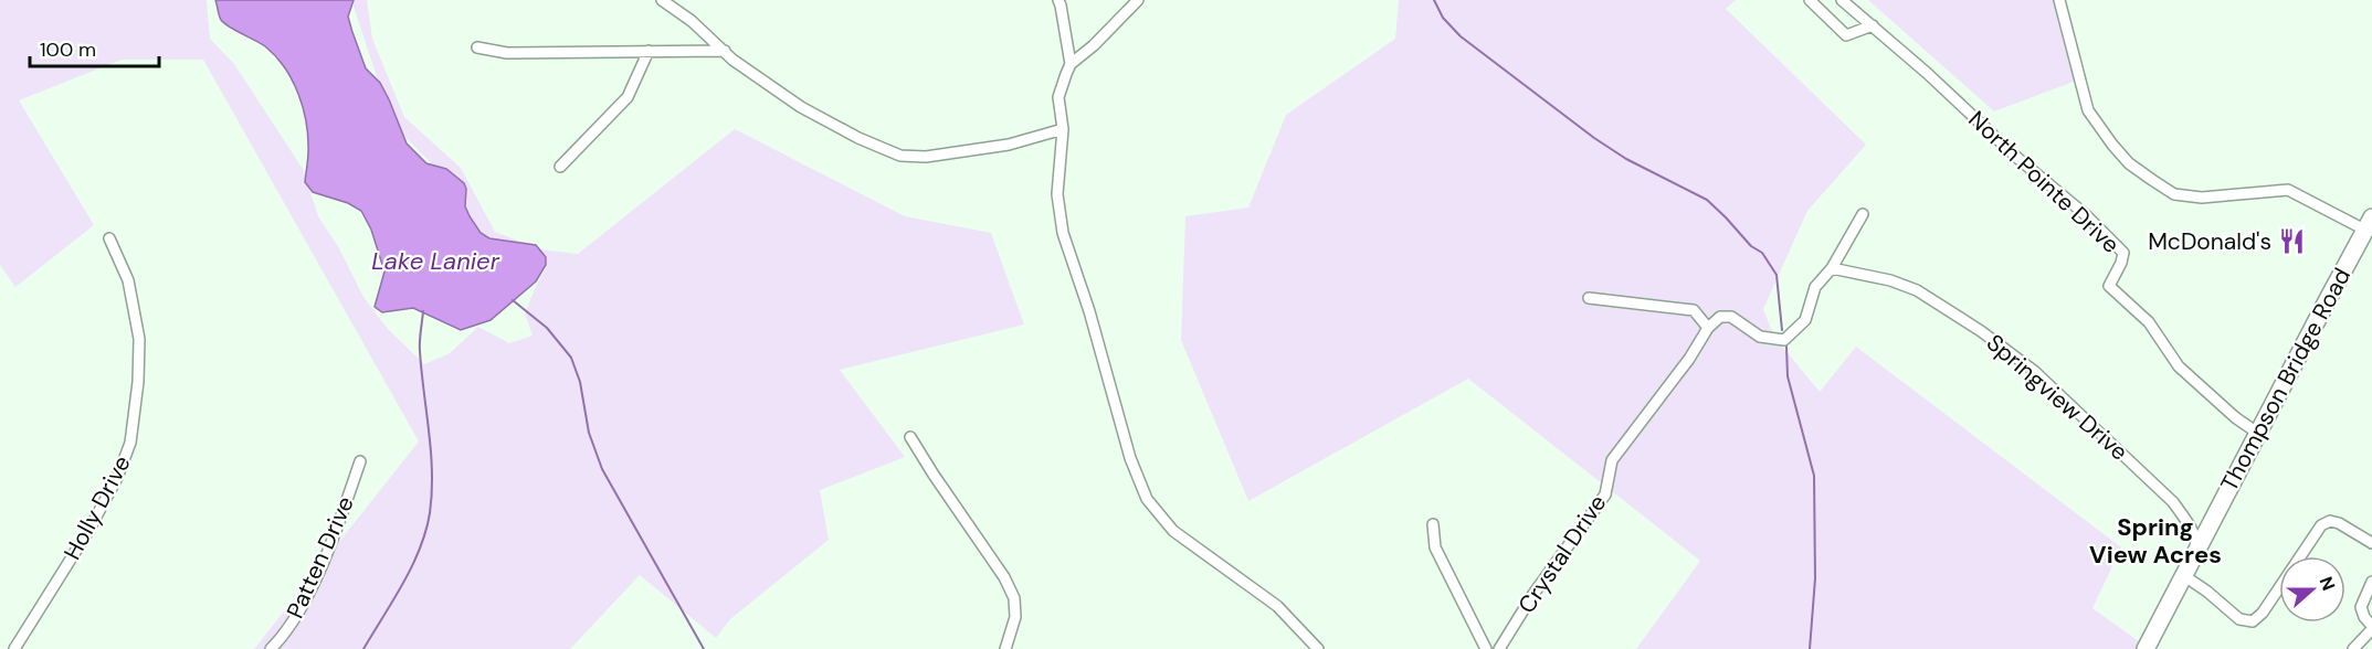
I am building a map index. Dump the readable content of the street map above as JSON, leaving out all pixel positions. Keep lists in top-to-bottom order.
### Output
{
  "streets": {
    "highway": ["Thompson Bridge Road"],
    "street": [
      "North Pointe Drive",
      "Springview Drive",
      "Holly Drive",
      "Crystal Drive",
      "Patten Drive"
    ]
  },
  "crossings": [
    ["North Pointe Drive", "Thompson Bridge Road"],
    ["Thompson Bridge Road", "Springview Drive"]
  ],
  "districts": ["Spring View Acres"],
  "water": ["Lake Lanier"],
  "places": {
    "restaurant": ["McDonald's"]
  },
  "scale_bar": "100 m",
  "north": "right"
}
